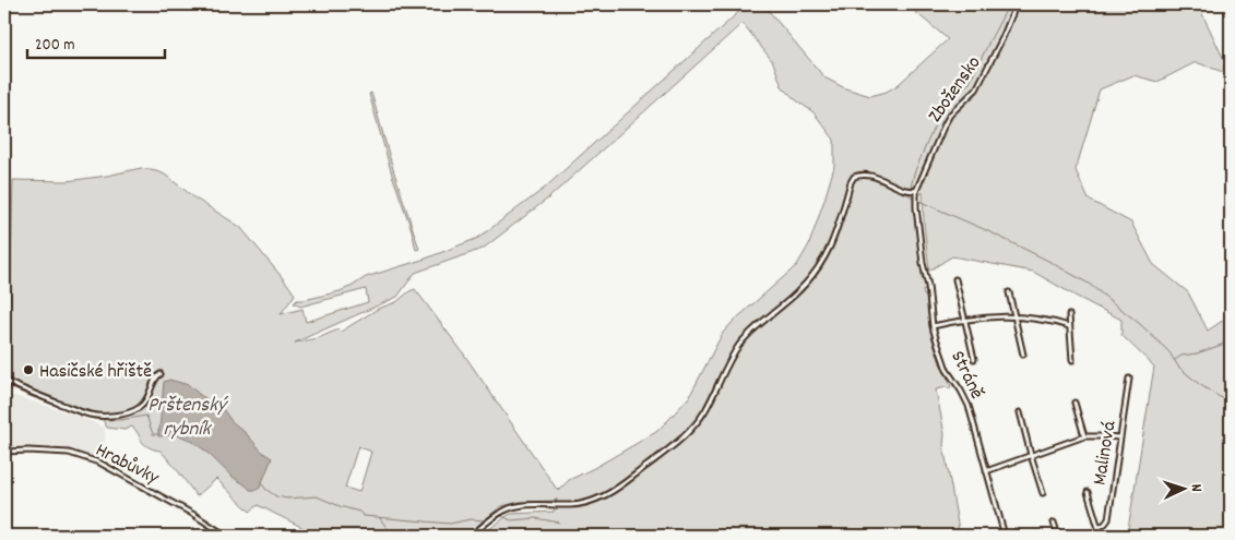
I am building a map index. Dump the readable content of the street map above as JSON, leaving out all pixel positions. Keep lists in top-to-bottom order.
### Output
{
  "streets": {
    "street": [
      "Zbožensko",
      "Stráně",
      "Malinová",
      "Hrabůvky"
    ]
  },
  "crossings": [
    ["Zbožensko", "Stráně"]
  ],
  "water": ["Prštenský rybník"],
  "places": ["Hasičské hřiště"],
  "scale_bar": "200 m",
  "north": "right"
}
